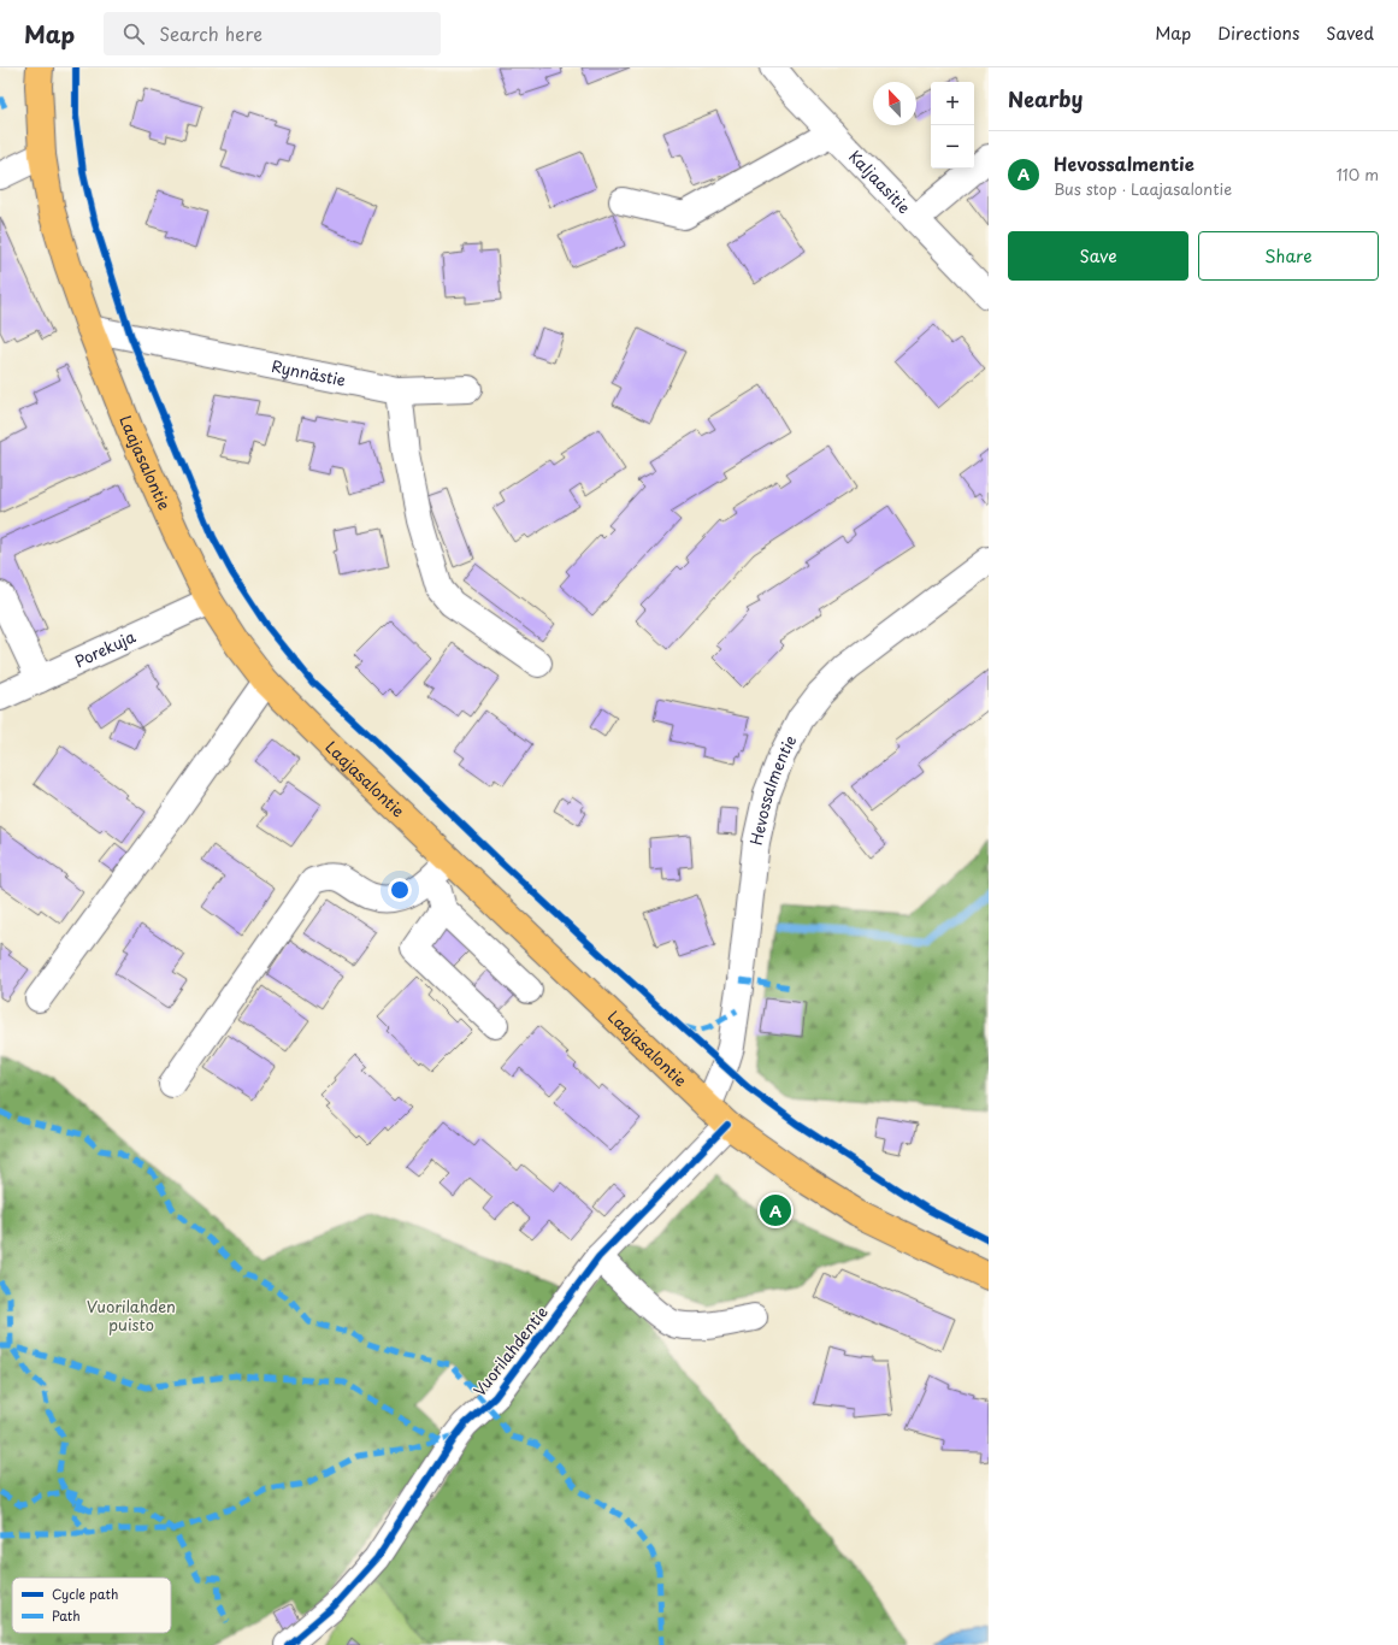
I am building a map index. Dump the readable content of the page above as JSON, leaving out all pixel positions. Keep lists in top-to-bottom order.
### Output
{
  "streets": {
    "main road": ["Laajasalontie"],
    "street": [
      "Kaljaasitie",
      "Rynnästie",
      "Porekuja",
      "Hevossalmentie",
      "Vuorilahdentie"
    ]
  },
  "crossings": [
    ["Rynnästie", "Laajasalontie"],
    ["Laajasalontie", "Porekuja"],
    ["Laajasalontie", "Hevossalmentie"],
    ["Laajasalontie", "Vuorilahdentie"]
  ],
  "parks": ["Vuorilahden puisto"],
  "legend": ["Cycle path", "Path"],
  "north": "top left",
  "page": {
    "header": "Map",
    "search": "Search here",
    "nav": ["Map", "Directions", "Saved"],
    "heading": "Nearby",
    "map_buttons": ["+", "−"],
    "list": [
      {
        "mark": "A",
        "name": "Hevossalmentie",
        "note": "Bus stop · Laajasalontie",
        "value": "110 m"
      }
    ],
    "buttons": ["Save", "Share"],
    "pins": "A"
  }
}
